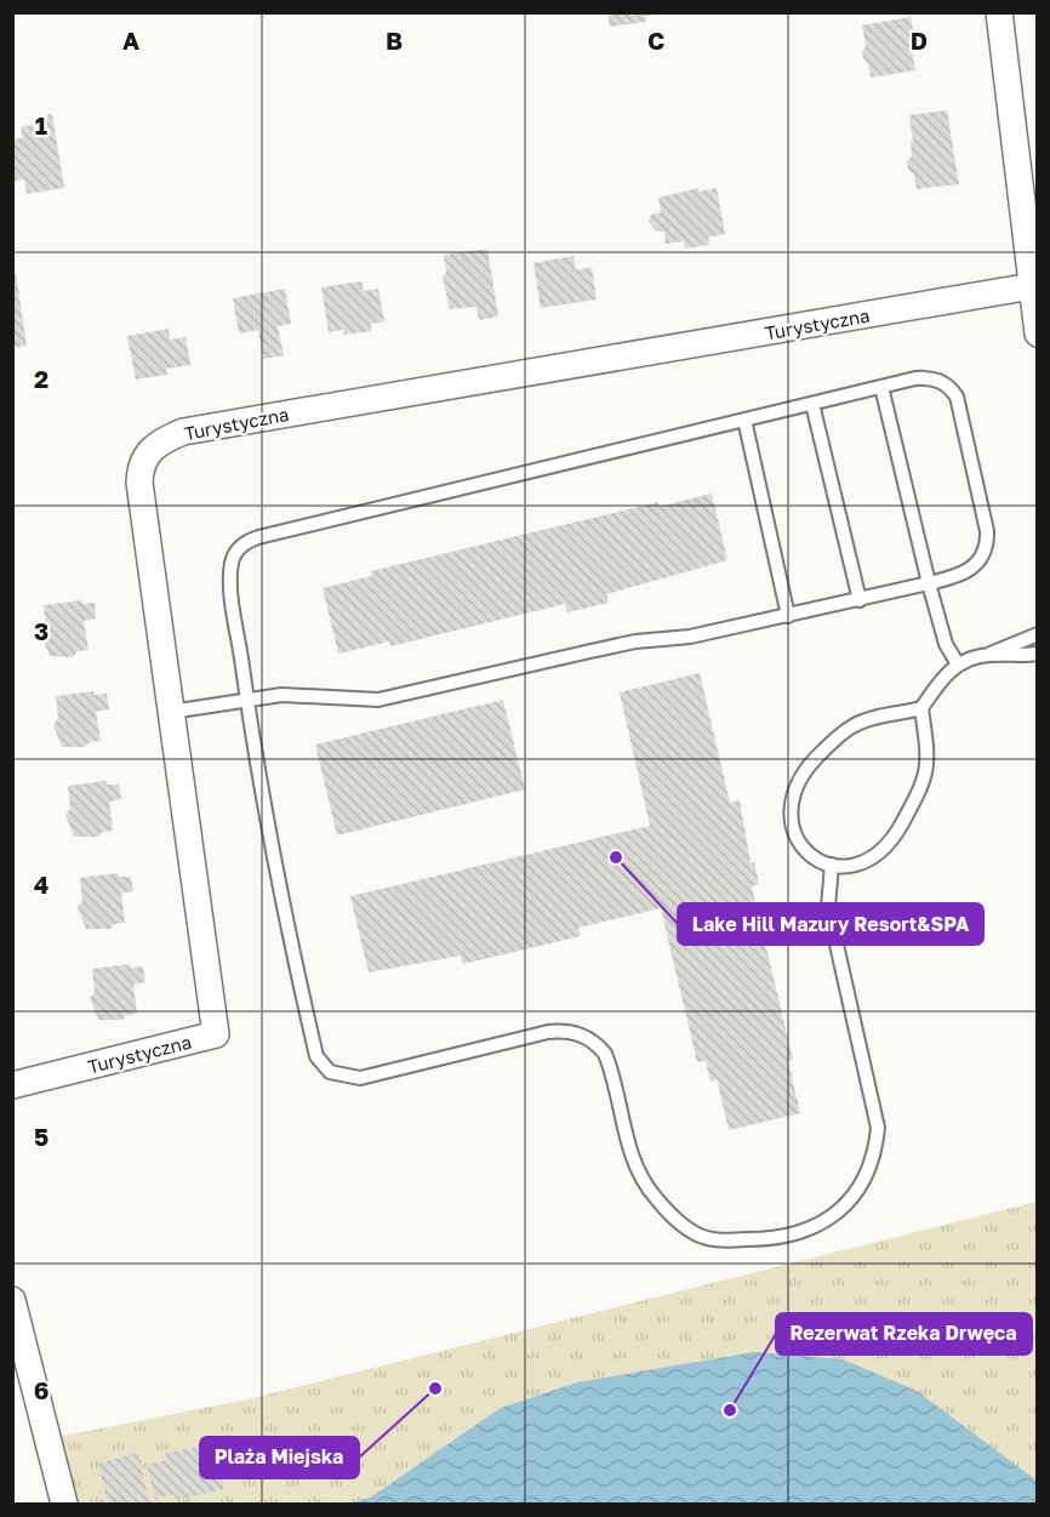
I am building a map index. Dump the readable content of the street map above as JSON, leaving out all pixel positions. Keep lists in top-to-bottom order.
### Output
{
  "streets": {
    "street": ["Turystyczna"]
  },
  "places": ["Lake Hill Mazury Resort&SPA", "Plaża Miejska", "Rezerwat Rzeka Drwęca"],
  "grid": {
    "columns": [
      "A",
      "B",
      "C",
      "D"
    ],
    "rows": [
      "1",
      "2",
      "3",
      "4",
      "5",
      "6"
    ]
  }
}
